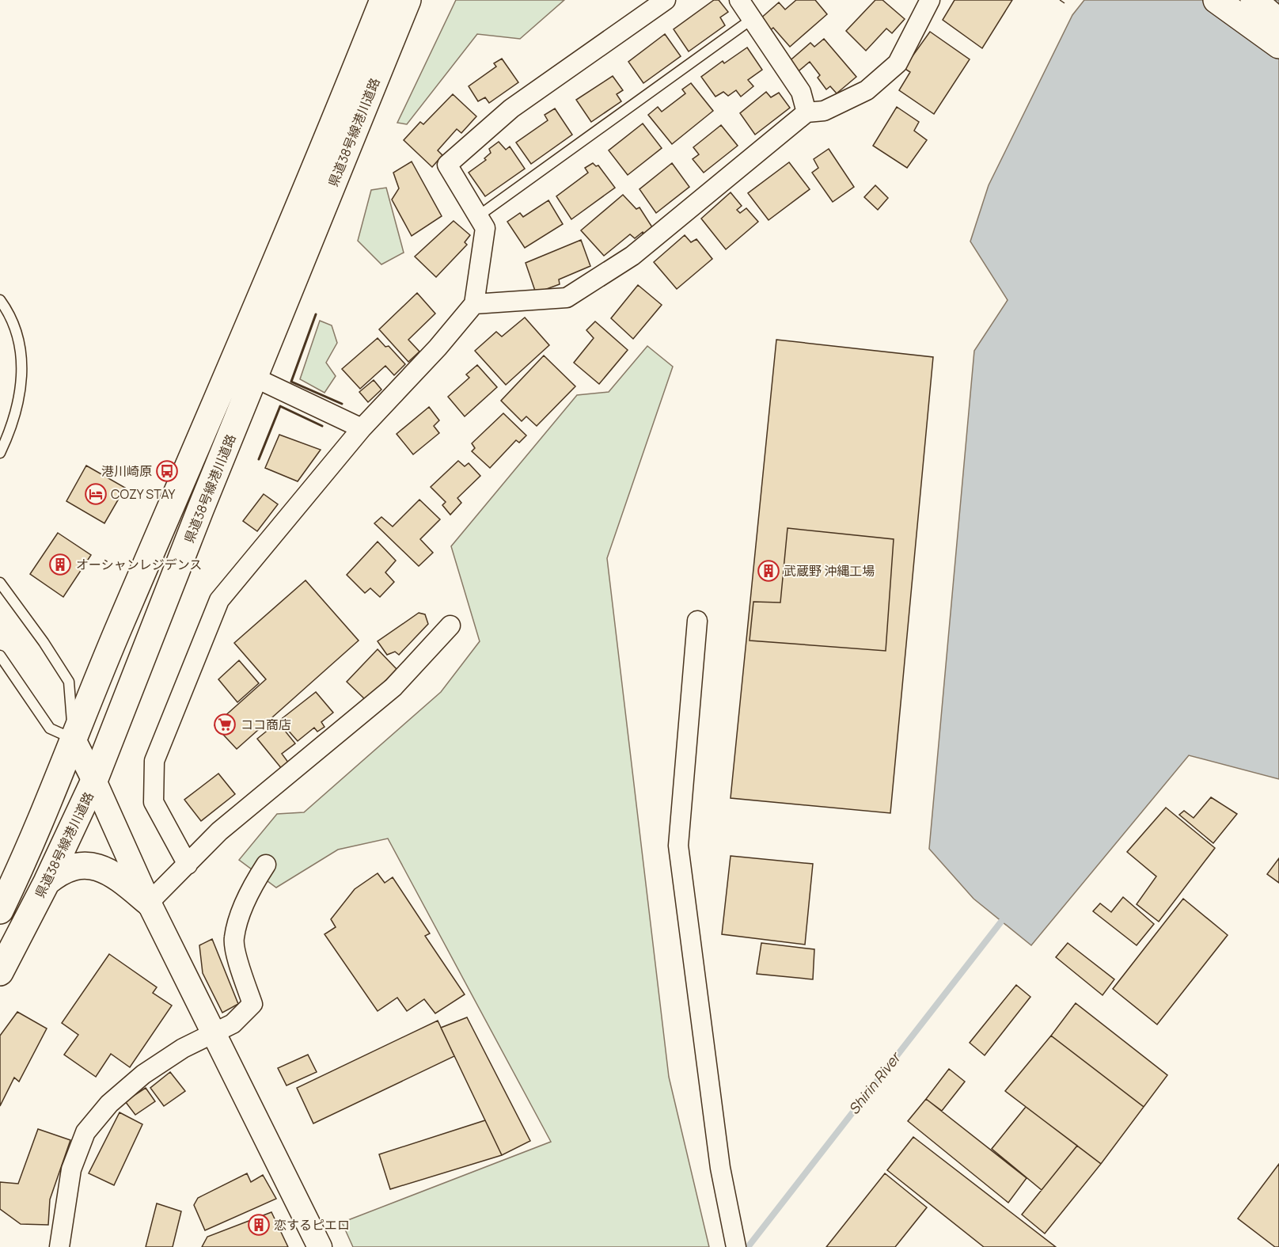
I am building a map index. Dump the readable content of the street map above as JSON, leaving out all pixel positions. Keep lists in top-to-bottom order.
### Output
{
  "streets": {
    "main road": ["県道38号線港川道路"]
  },
  "water": ["Shirin River"],
  "places": {
    "bus stop": ["港川崎原"],
    "hotel": ["COZY STAY"],
    "building": ["オーシャンレジデンス", "武蔵野 沖縄工場", "恋するピエロ"],
    "supermarket": ["ココ商店"]
  }
}
